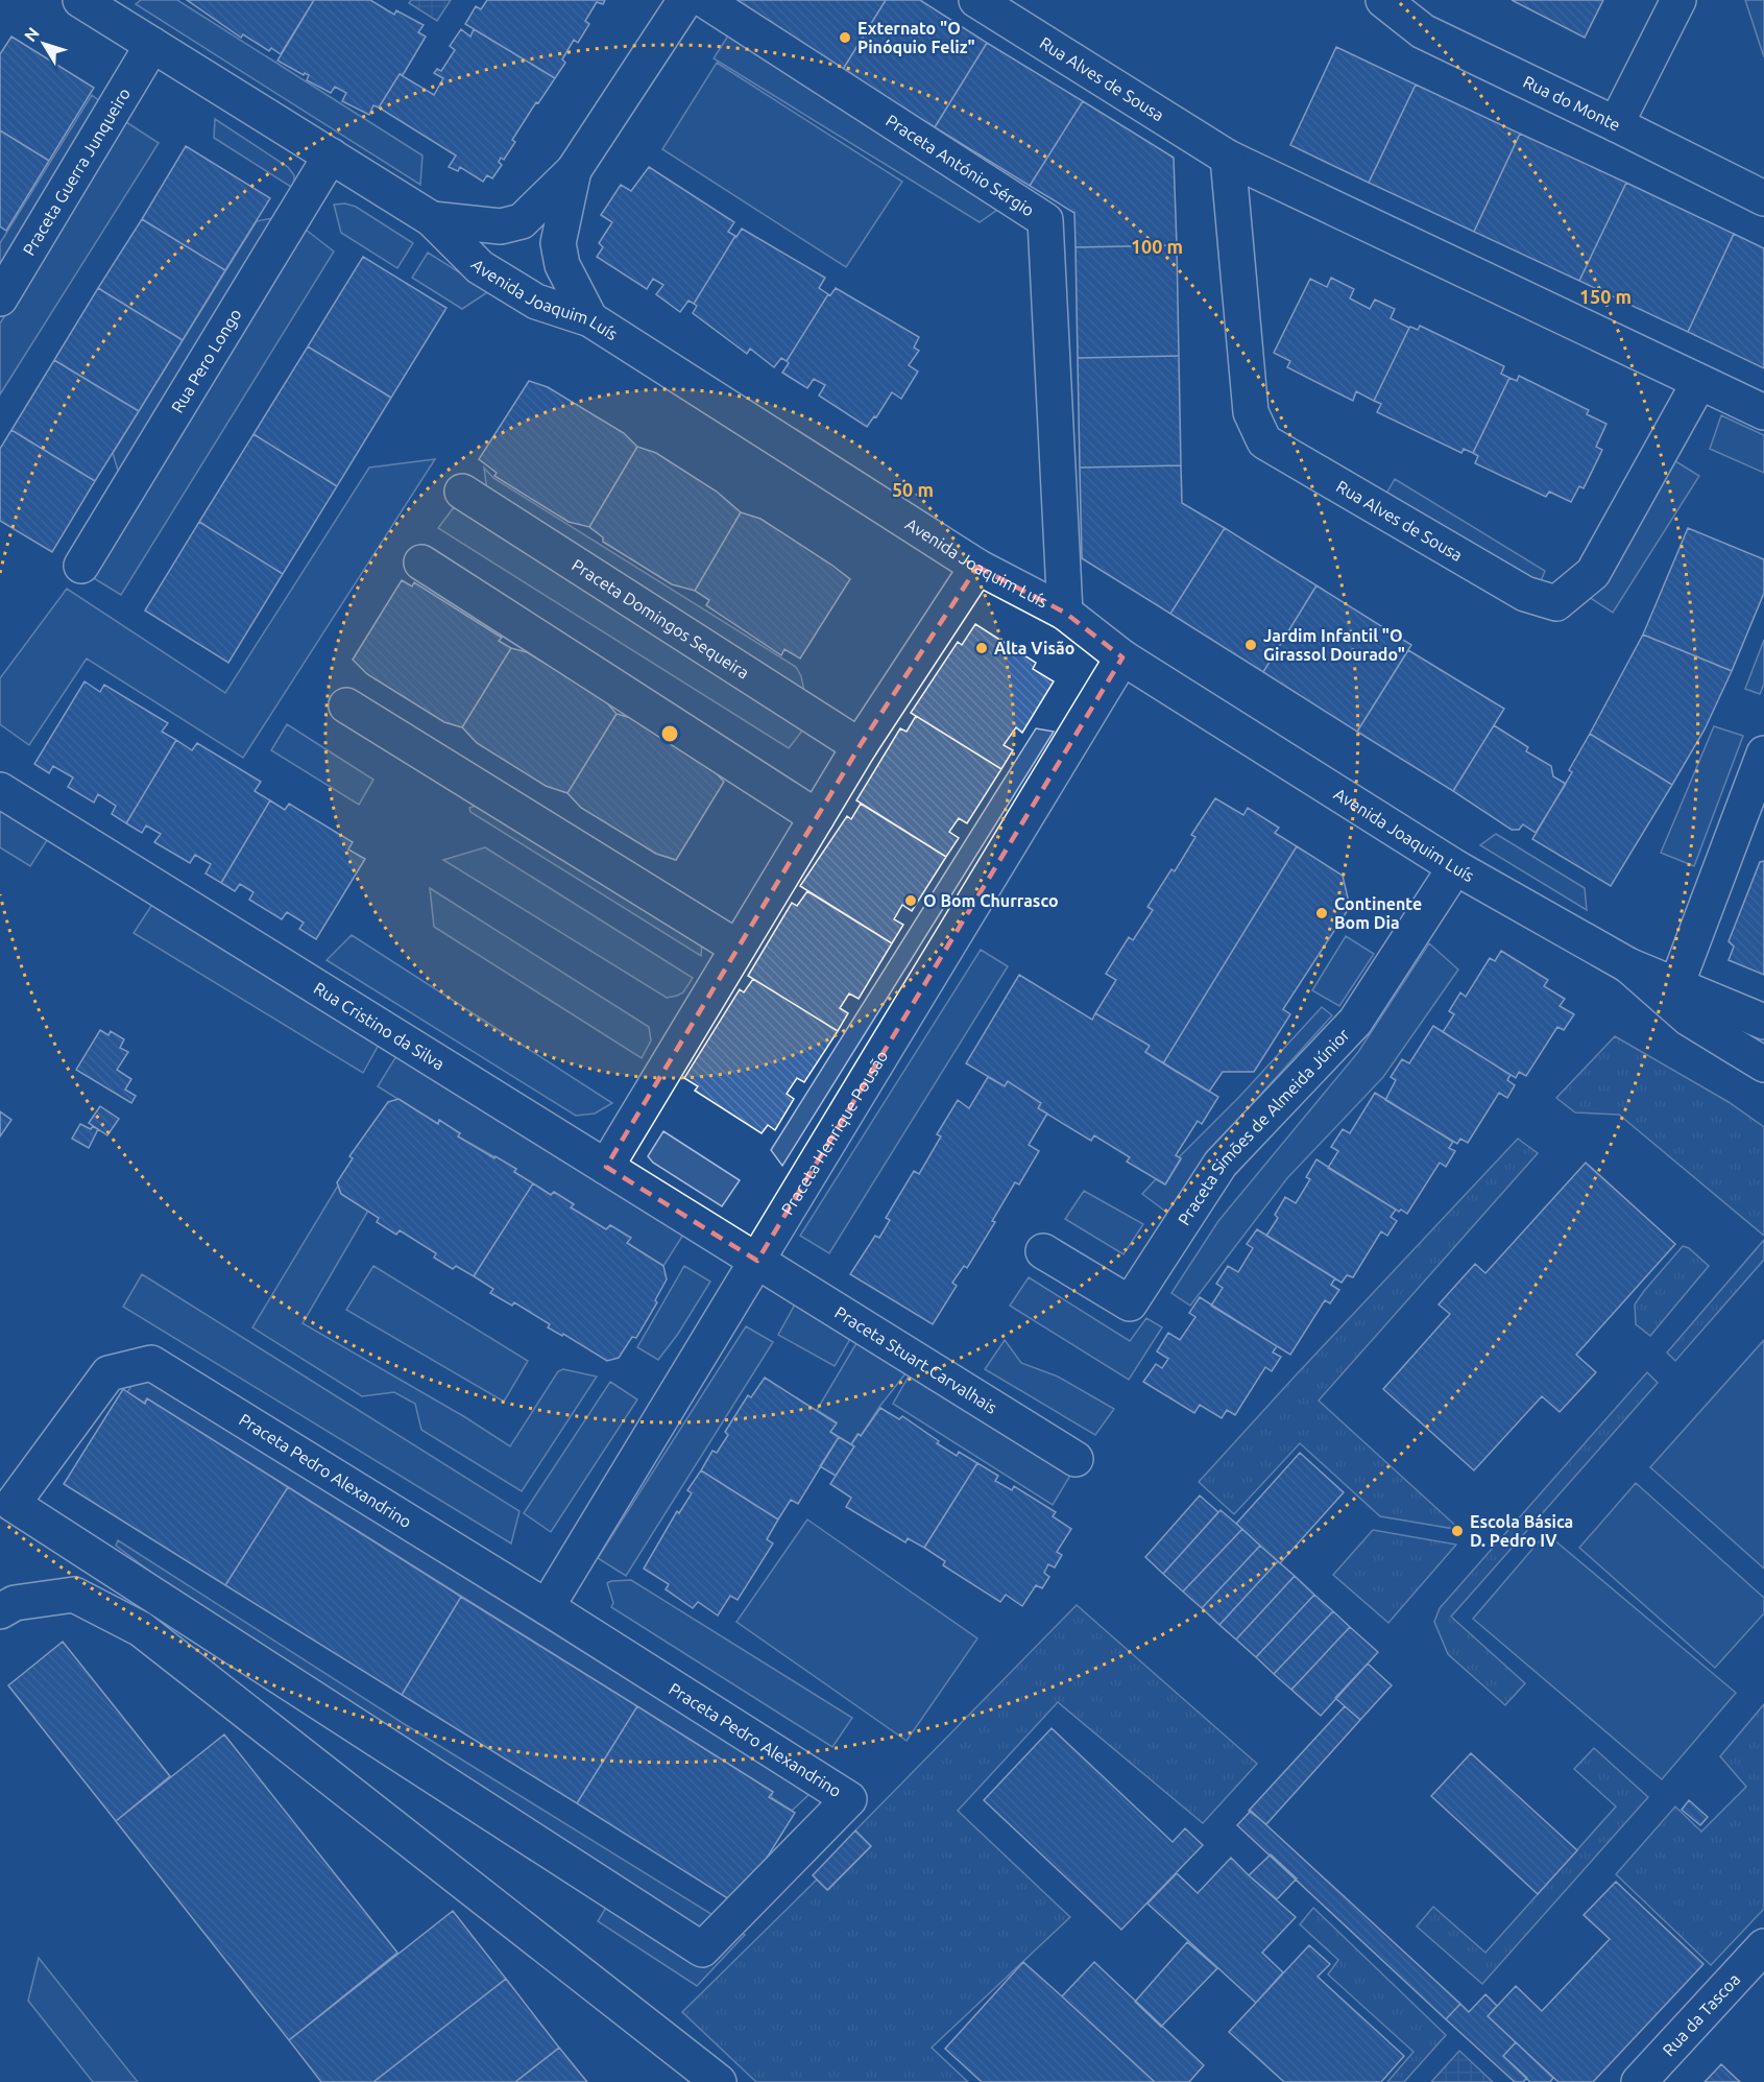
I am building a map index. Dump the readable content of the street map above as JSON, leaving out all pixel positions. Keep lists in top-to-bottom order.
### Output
{
  "streets": {
    "street": [
      "Rua Alves de Sousa",
      "Rua do Monte",
      "Praceta António Sérgio",
      "Praceta Guerra Junqueiro",
      "Avenida Joaquim Luís",
      "Rua Pero Longo",
      "Praceta Domingos Sequeira",
      "Rua Cristino da Silva",
      "Praceta Simões de Almeida Júnior",
      "Praceta Henrique Pousão",
      "Praceta Stuart Carvalhais",
      "Praceta Pedro Alexandrino",
      "Rua da Tascoa"
    ]
  },
  "crossings": [
    ["Praceta António Sérgio", "Avenida Joaquim Luís"],
    ["Praceta Guerra Junqueiro", "Avenida Joaquim Luís"],
    ["Avenida Joaquim Luís", "Rua Pero Longo"],
    ["Avenida Joaquim Luís", "Praceta Simões de Almeida Júnior"],
    ["Avenida Joaquim Luís", "Praceta Henrique Pousão"],
    ["Rua Cristino da Silva", "Praceta Henrique Pousão"],
    ["Rua Cristino da Silva", "Praceta Stuart Carvalhais"],
    ["Praceta Henrique Pousão", "Praceta Stuart Carvalhais"],
    ["Praceta Henrique Pousão", "Praceta Pedro Alexandrino"]
  ],
  "places": [
    "Externato \"O Pinóquio Feliz\"",
    "Jardim Infantil \"O Girassol Dourado\"",
    "Alta Visão",
    "O Bom Churrasco",
    "Continente Bom Dia",
    "Escola Básica D. Pedro IV"
  ],
  "north": "top left",
  "rings": ["100 m", "150 m", "50 m"]
}
